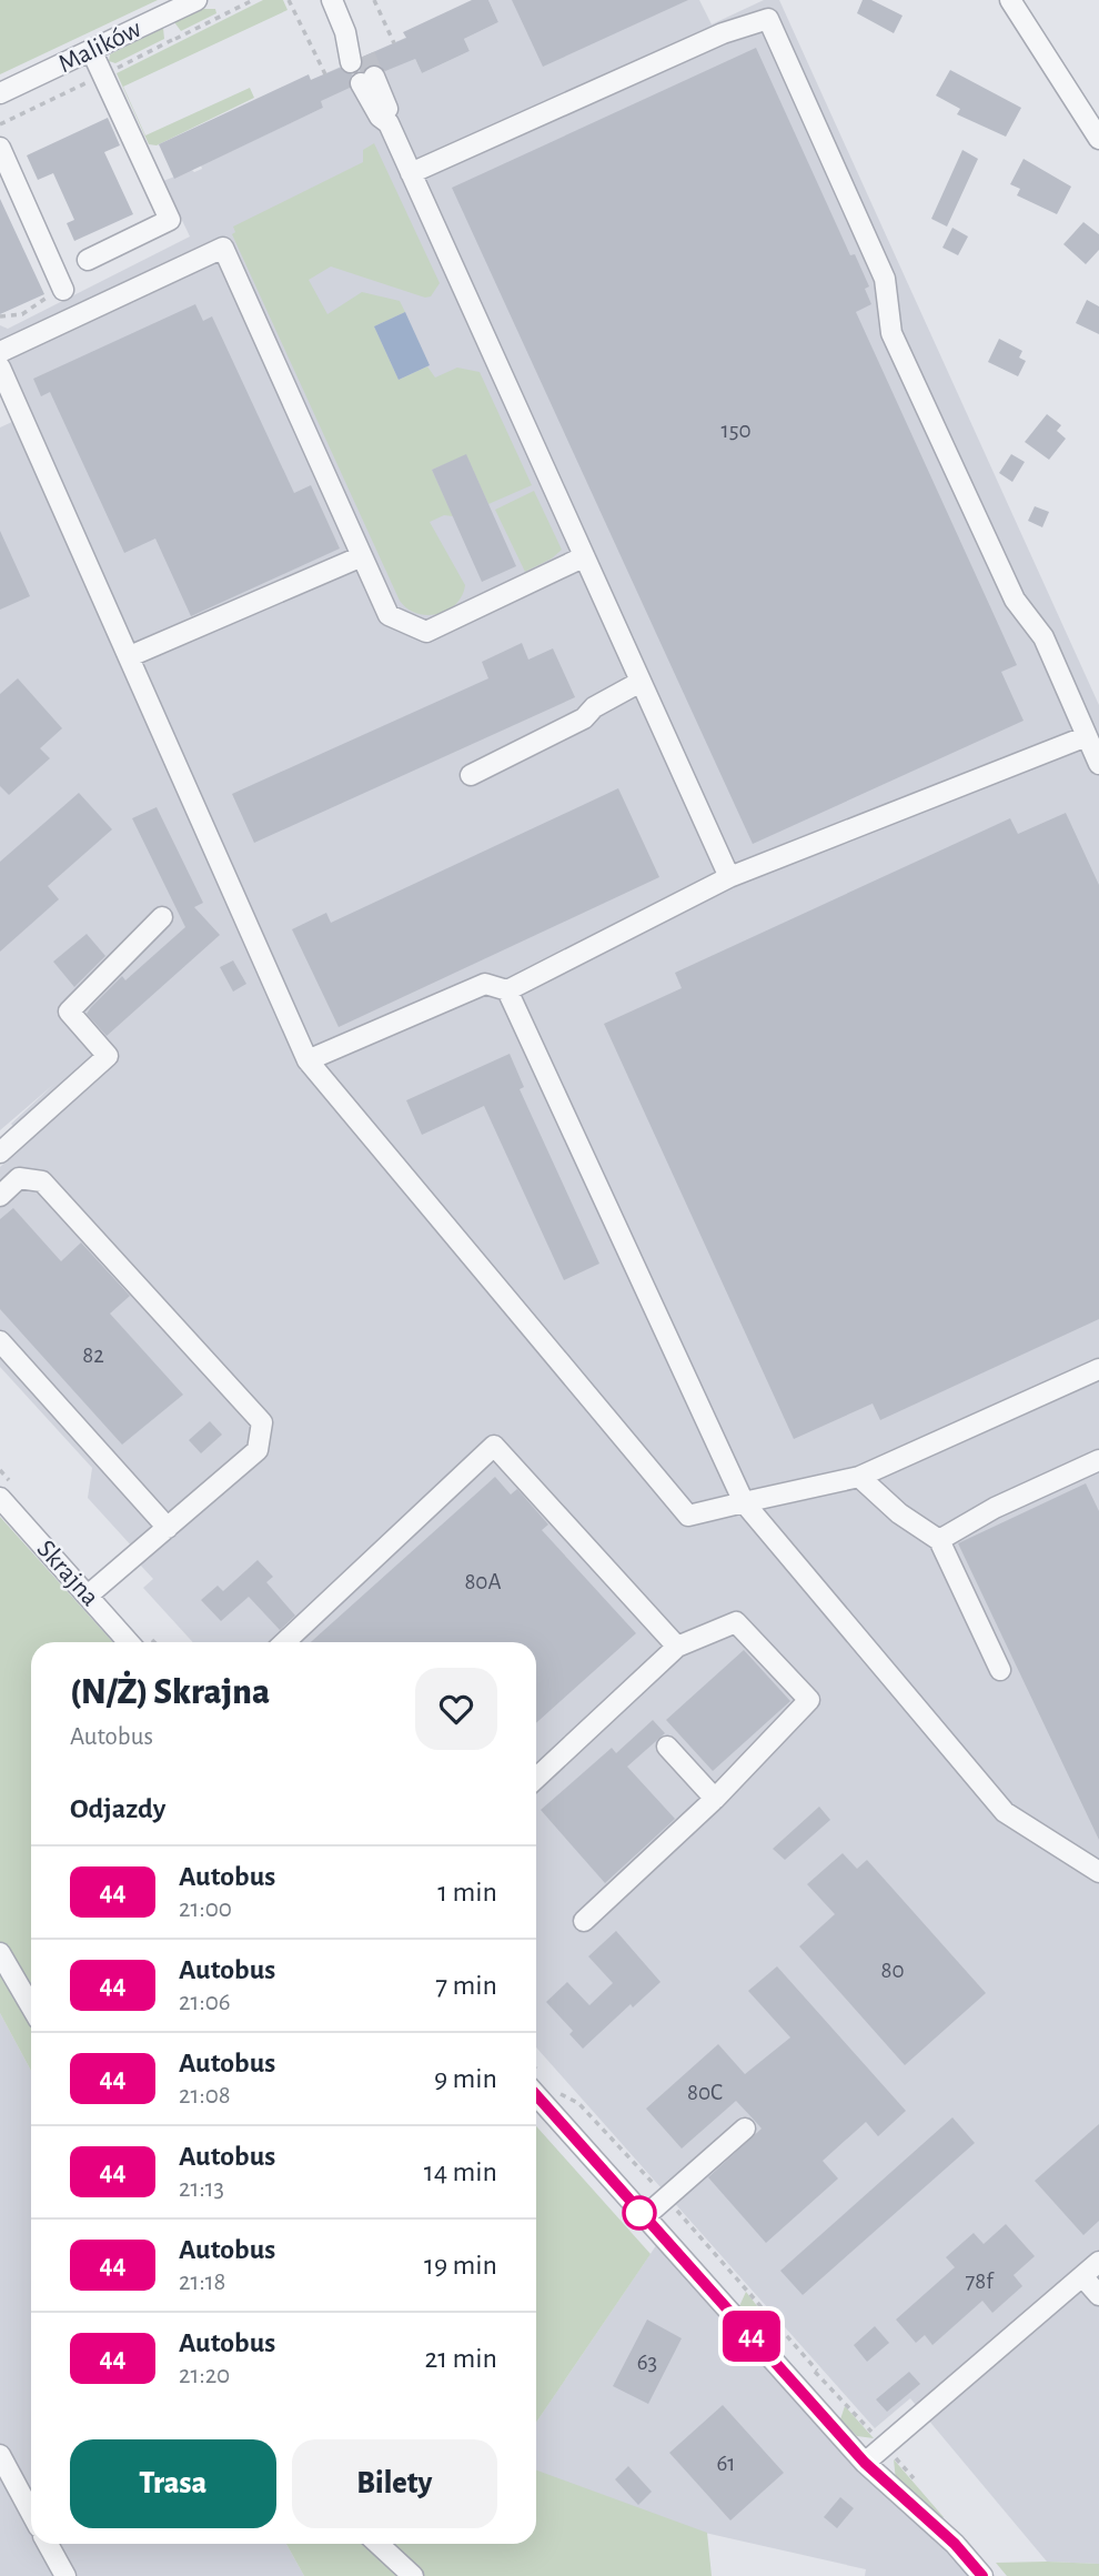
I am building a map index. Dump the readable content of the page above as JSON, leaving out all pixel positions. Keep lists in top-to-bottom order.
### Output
{
  "streets": {
    "street": ["Malików", "Skrajna"]
  },
  "lines": ["bus line 44"],
  "house_numbers": [
    "150",
    "82",
    "80A",
    "80",
    "80C",
    "78f",
    "63",
    "61"
  ],
  "page": {
    "on_map": "44",
    "heading": [
      ["(N/Ż) Skrajna", "Autobus"],
      "Odjazdy"
    ],
    "list": [
      {
        "mark": "44",
        "name": "Autobus",
        "note": "21:00",
        "value": "1 min"
      },
      {
        "mark": "44",
        "name": "Autobus",
        "note": "21:06",
        "value": "7 min"
      },
      {
        "mark": "44",
        "name": "Autobus",
        "note": "21:08",
        "value": "9 min"
      },
      {
        "mark": "44",
        "name": "Autobus",
        "note": "21:13",
        "value": "14 min"
      },
      {
        "mark": "44",
        "name": "Autobus",
        "note": "21:18",
        "value": "19 min"
      },
      {
        "mark": "44",
        "name": "Autobus",
        "note": "21:20",
        "value": "21 min"
      }
    ],
    "buttons": ["Trasa", "Bilety"]
  }
}
